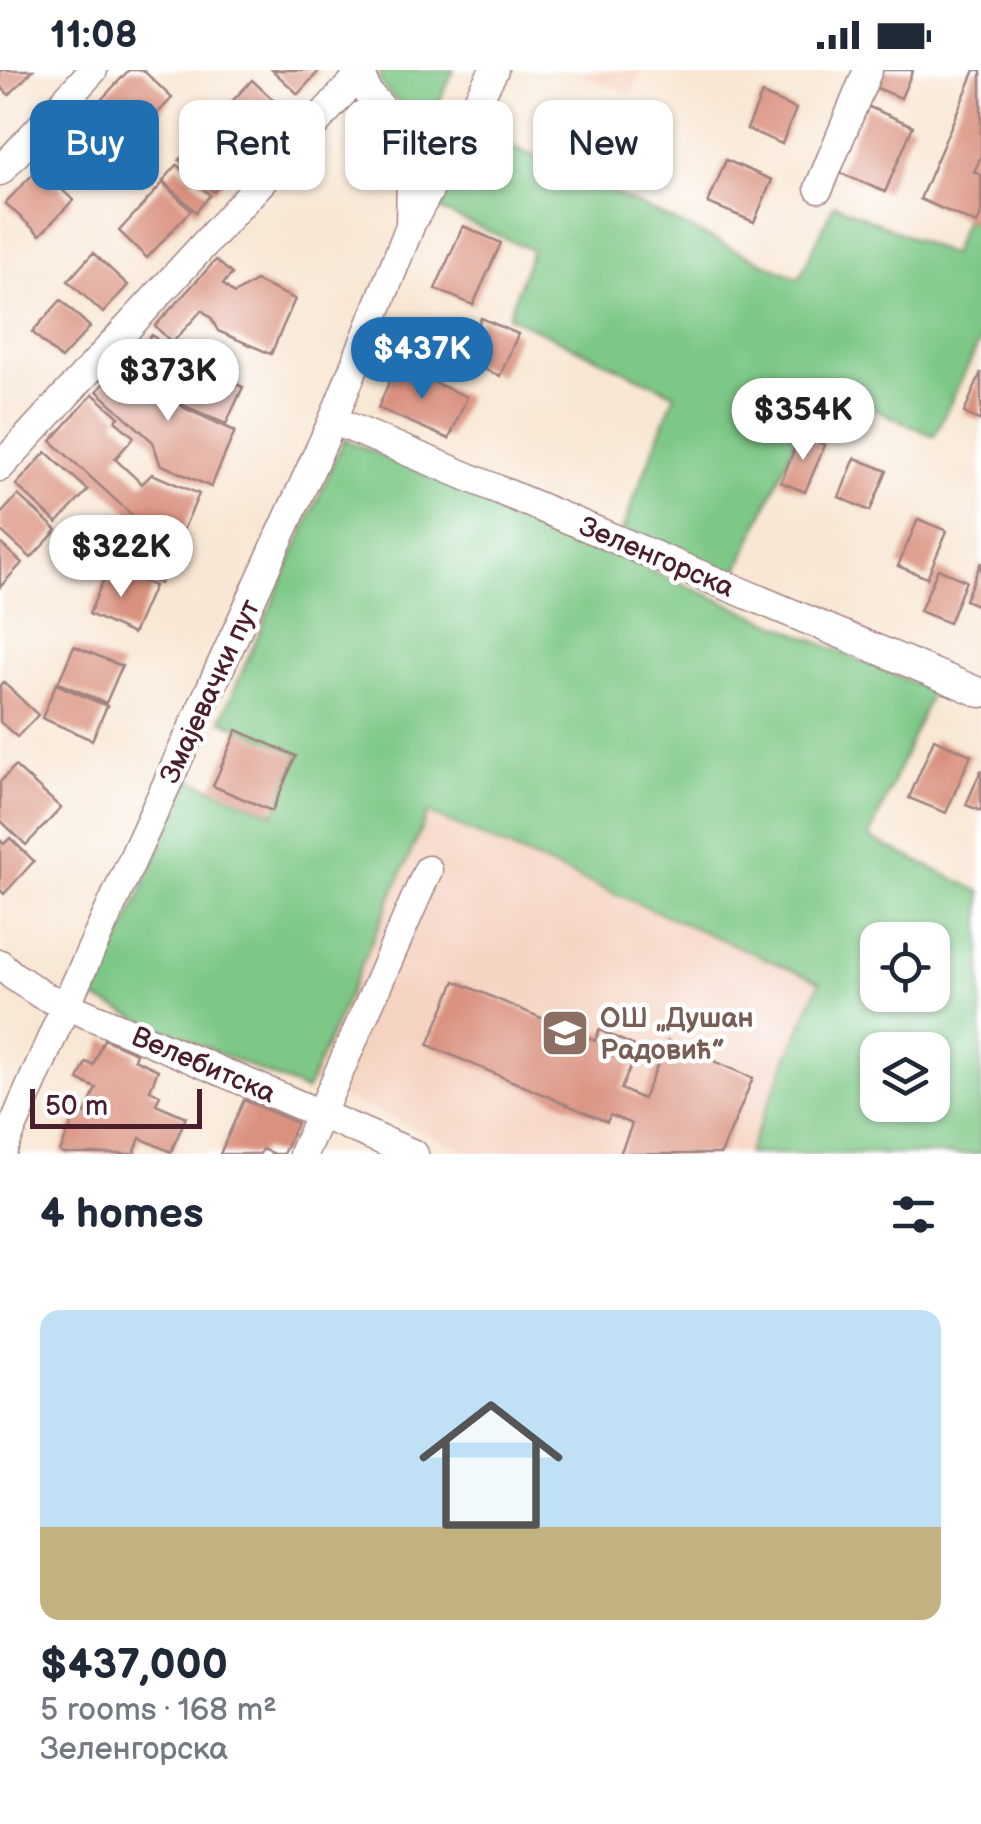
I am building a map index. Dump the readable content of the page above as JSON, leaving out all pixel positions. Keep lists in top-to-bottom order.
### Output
{
  "streets": {
    "street": ["Зеленгорска", "Змајевачки пут", "Велебитска"]
  },
  "crossings": [
    ["Зеленгорска", "Змајевачки пут"],
    ["Змајевачки пут", "Велебитска"]
  ],
  "places": {
    "school or university": ["ОШ „Душан Радовић”"]
  },
  "scale_bar": "50 m",
  "page": {
    "status": "11:08",
    "chip": [
      "Buy",
      "Rent",
      "Filters",
      "New"
    ],
    "price": [
      "$437K",
      "$373K",
      "$354K",
      "$322K"
    ],
    "scale": "50 m",
    "heading": "4 homes",
    "list": [
      {
        "name": "$437,000",
        "note": "5 rooms · 168 m² · Зеленгорска"
      }
    ]
  }
}
